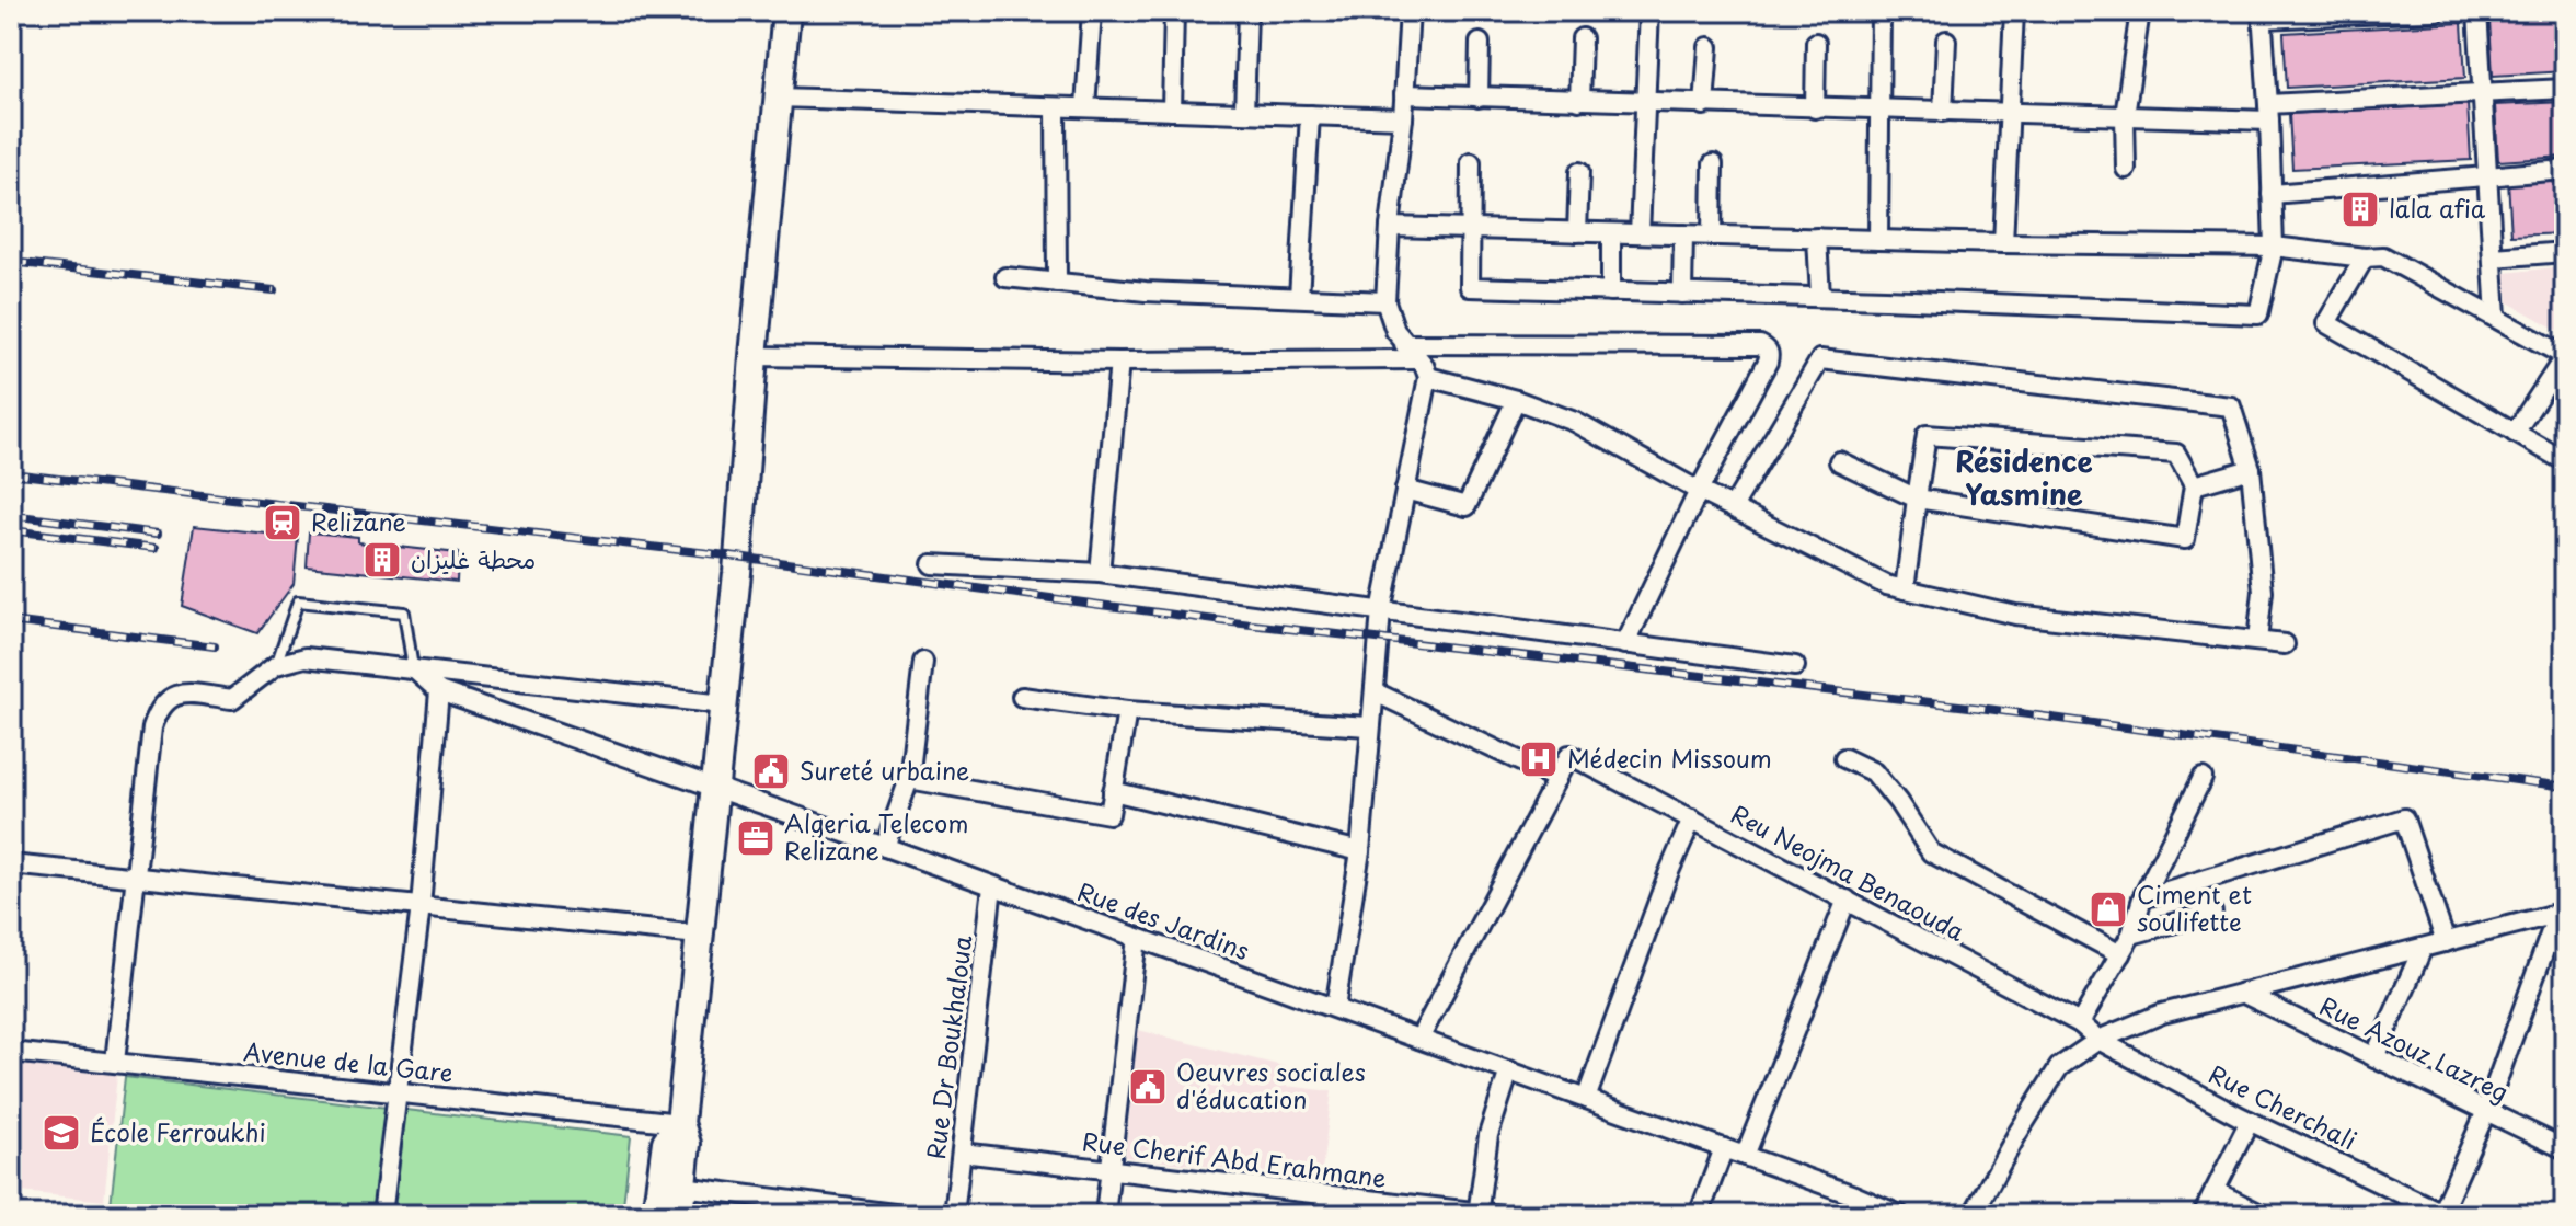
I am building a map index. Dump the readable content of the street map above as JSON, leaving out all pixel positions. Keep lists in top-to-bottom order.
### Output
{
  "streets": {
    "street": [
      "Reu Neojma Benaouda",
      "Rue des Jardins",
      "Rue Dr Boukhaloua",
      "Rue Azouz Lazreg",
      "Avenue de la Gare",
      "Rue Cherchali",
      "Rue Cherif Abd Erahmane"
    ]
  },
  "crossings": [
    ["Reu Neojma Benaouda", "Rue Cherchali"],
    ["Rue des Jardins", "Rue Dr Boukhaloua"],
    ["Rue Dr Boukhaloua", "Rue Cherif Abd Erahmane"]
  ],
  "districts": ["Résidence Yasmine"],
  "places": {
    "building": ["lala afia", "محطة غليزان"],
    "station": ["Relizane"],
    "hospital": ["Médecin Missoum"],
    "public building": ["Sureté urbaine", "Oeuvres sociales d'éducation"],
    "office": ["Algeria Telecom Relizane"],
    "shop": ["Ciment et soulifette"],
    "school or university": ["École Ferroukhi"]
  }
}
